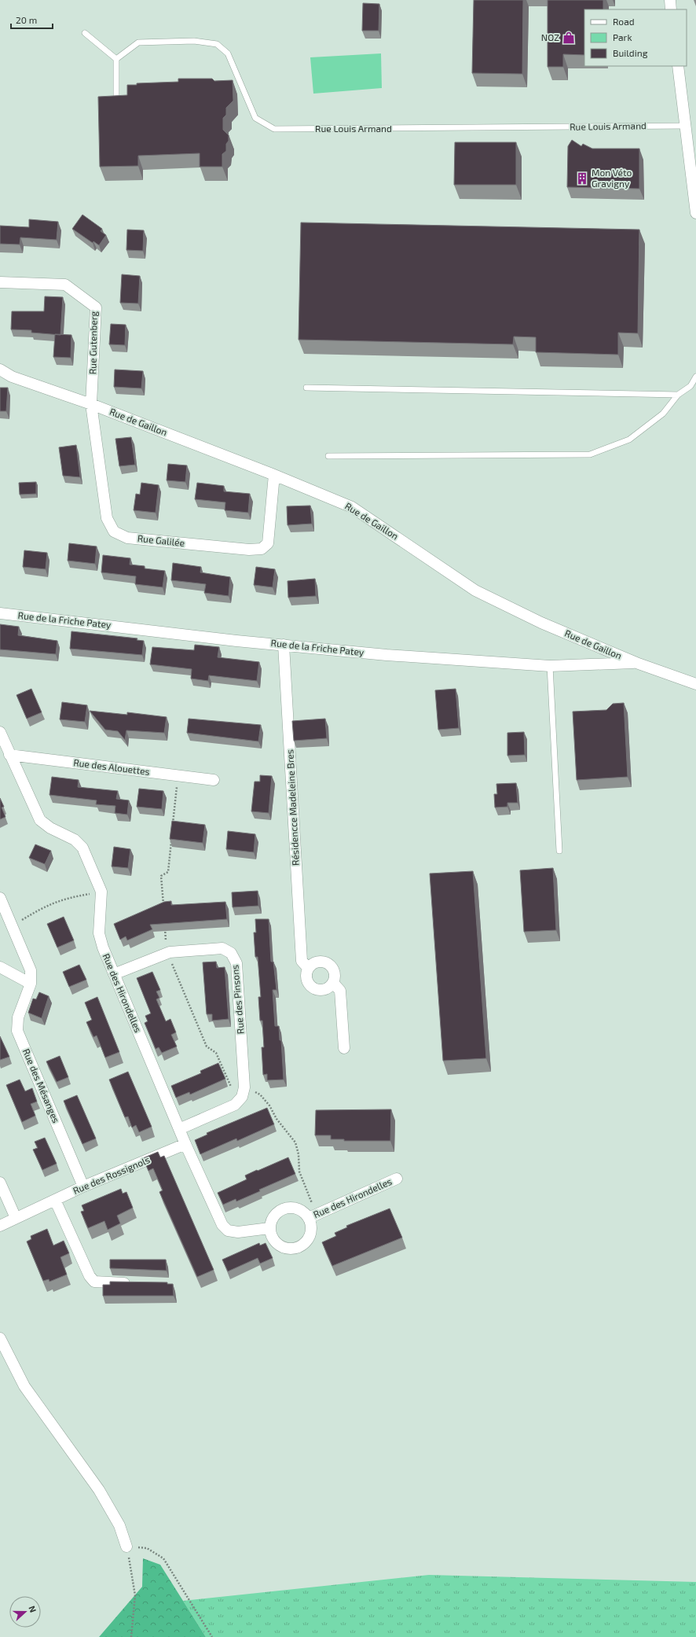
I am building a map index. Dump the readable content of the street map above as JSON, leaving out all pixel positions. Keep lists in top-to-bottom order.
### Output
{
  "streets": {
    "street": [
      "Rue Gutenberg",
      "Rue de Gaillon",
      "Rue Galilée",
      "Rue de la Friche Patey",
      "Rue des Alouettes",
      "Résidencce Madeleine Bres",
      "Rue des Hirondelles",
      "Rue des Pinsons",
      "Rue des Mésanges",
      "Rue des Rossignols"
    ],
    "lane": ["Rue Louis Armand"]
  },
  "crossings": [
    ["Rue Gutenberg", "Rue de Gaillon"],
    ["Rue Gutenberg", "Rue Galilée"],
    ["Rue de Gaillon", "Rue Galilée"],
    ["Rue de Gaillon", "Rue de la Friche Patey"],
    ["Rue de la Friche Patey", "Résidencce Madeleine Bres"],
    ["Rue des Alouettes", "Rue des Hirondelles"],
    ["Rue des Hirondelles", "Rue des Pinsons"],
    ["Rue des Hirondelles", "Rue des Rossignols"],
    ["Rue des Mésanges", "Rue des Rossignols"]
  ],
  "places": {
    "shop": ["NOZ"],
    "building": ["Mon Véto Gravigny"]
  },
  "legend": ["Road", "Park", "Building"],
  "scale_bar": "20 m",
  "north": "right"
}
